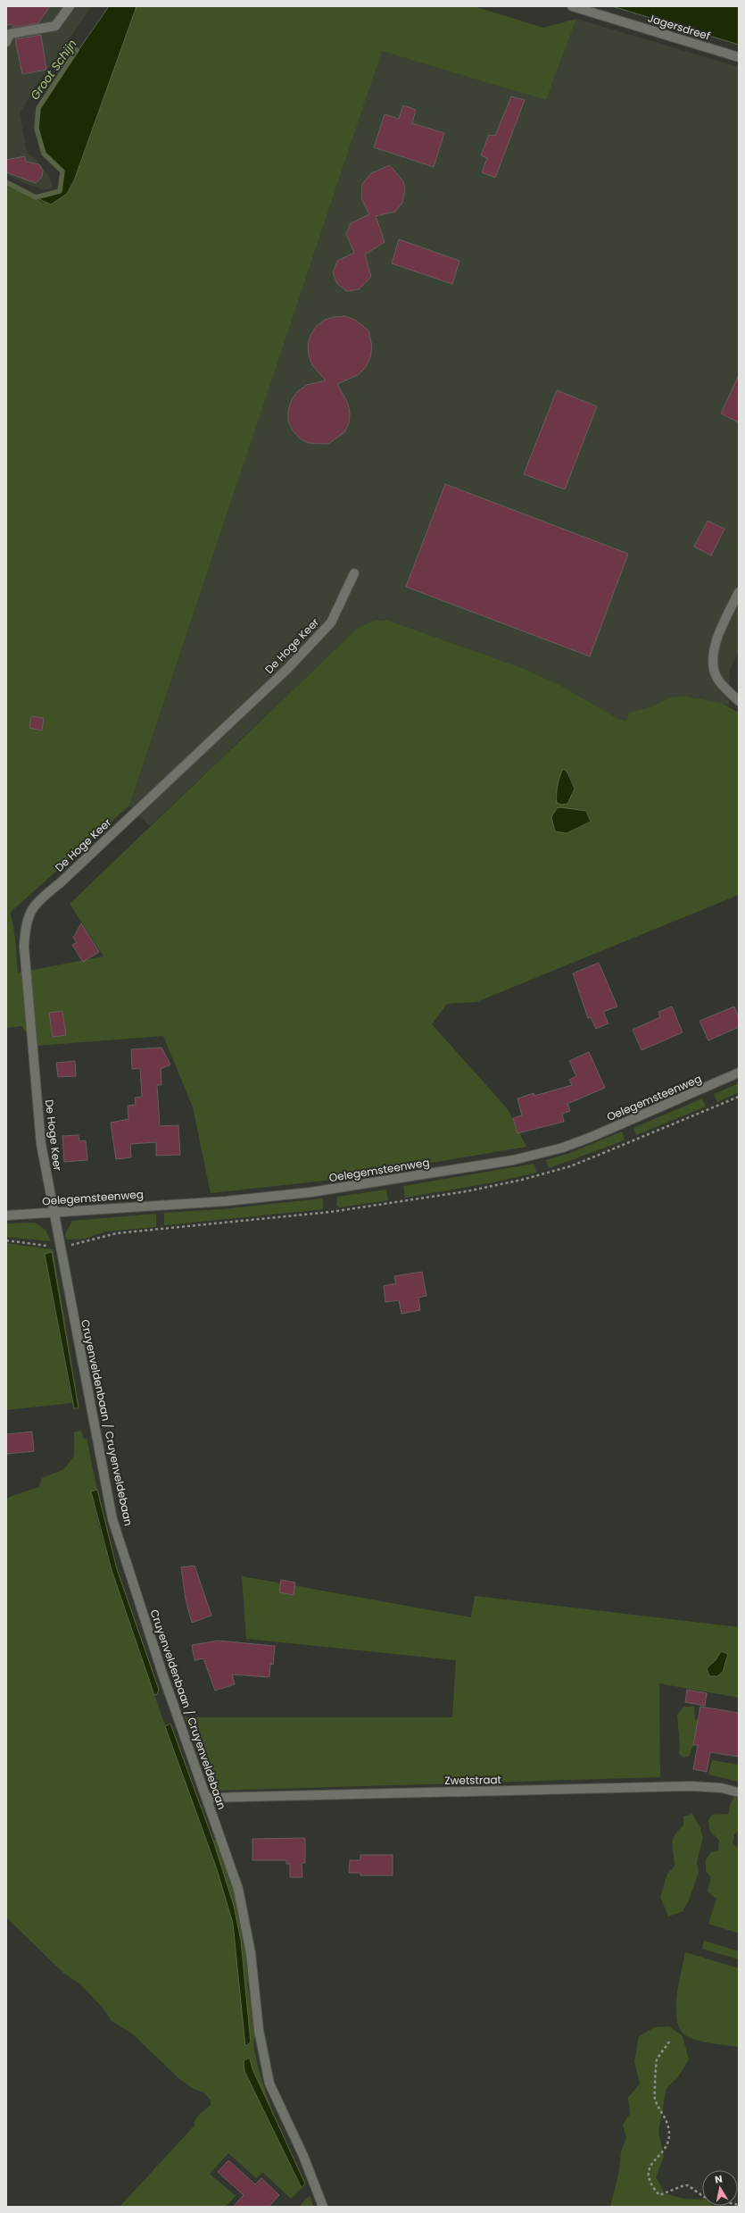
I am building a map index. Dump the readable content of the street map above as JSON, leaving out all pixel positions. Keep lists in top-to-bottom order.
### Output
{
  "streets": {
    "street": [
      "Jagersdreef",
      "De Hoge Keer",
      "Oelegemsteenweg",
      "Cruyenveldenbaan / Cruyenveldebaan",
      "Zwetstraat"
    ]
  },
  "crossings": [
    ["De Hoge Keer", "Oelegemsteenweg"],
    ["De Hoge Keer", "Cruyenveldenbaan / Cruyenveldebaan"],
    ["Oelegemsteenweg", "Cruyenveldenbaan / Cruyenveldebaan"],
    ["Cruyenveldenbaan / Cruyenveldebaan", "Zwetstraat"]
  ],
  "water": ["Groot Schijn"],
  "north": "top"
}
